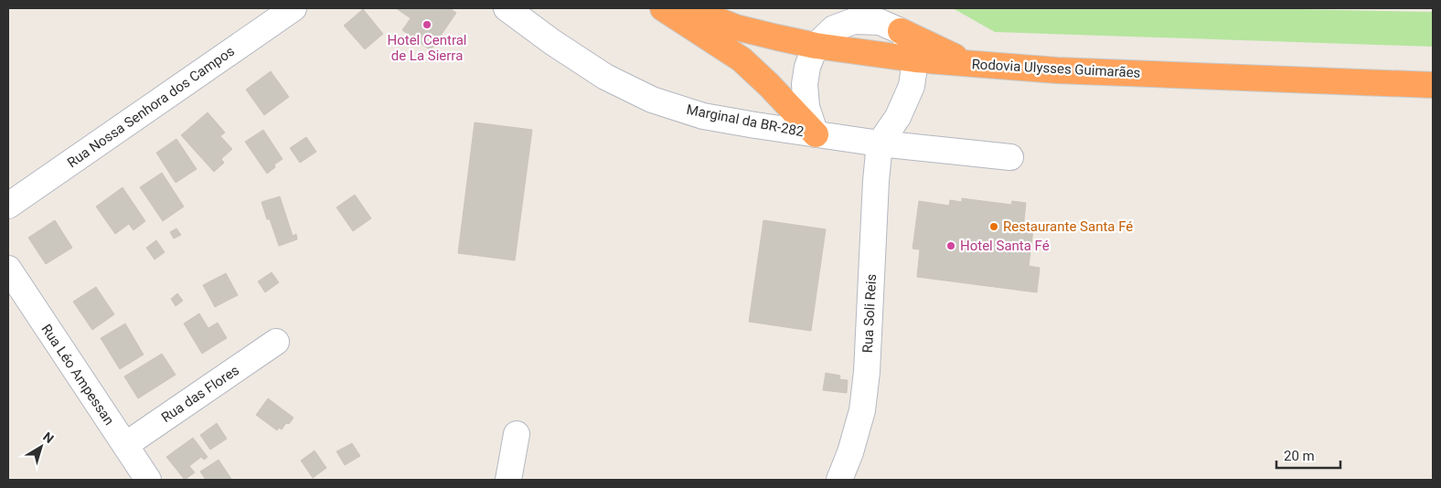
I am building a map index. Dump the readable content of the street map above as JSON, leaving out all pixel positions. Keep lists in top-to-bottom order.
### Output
{
  "streets": {
    "highway": ["Rodovia Ulysses Guimarães"],
    "street": [
      "Rua Nossa Senhora dos Campos",
      "Marginal da BR-282",
      "Rua Soli Reis",
      "Rua Léo Ampessan",
      "Rua das Flores"
    ]
  },
  "crossings": [
    ["Marginal da BR-282", "Rua Soli Reis"],
    ["Rua Léo Ampessan", "Rua das Flores"]
  ],
  "places": ["Hotel Central de La Sierra", "Restaurante Santa Fé", "Hotel Santa Fé"],
  "scale_bar": "20 m",
  "north": "top right"
}
